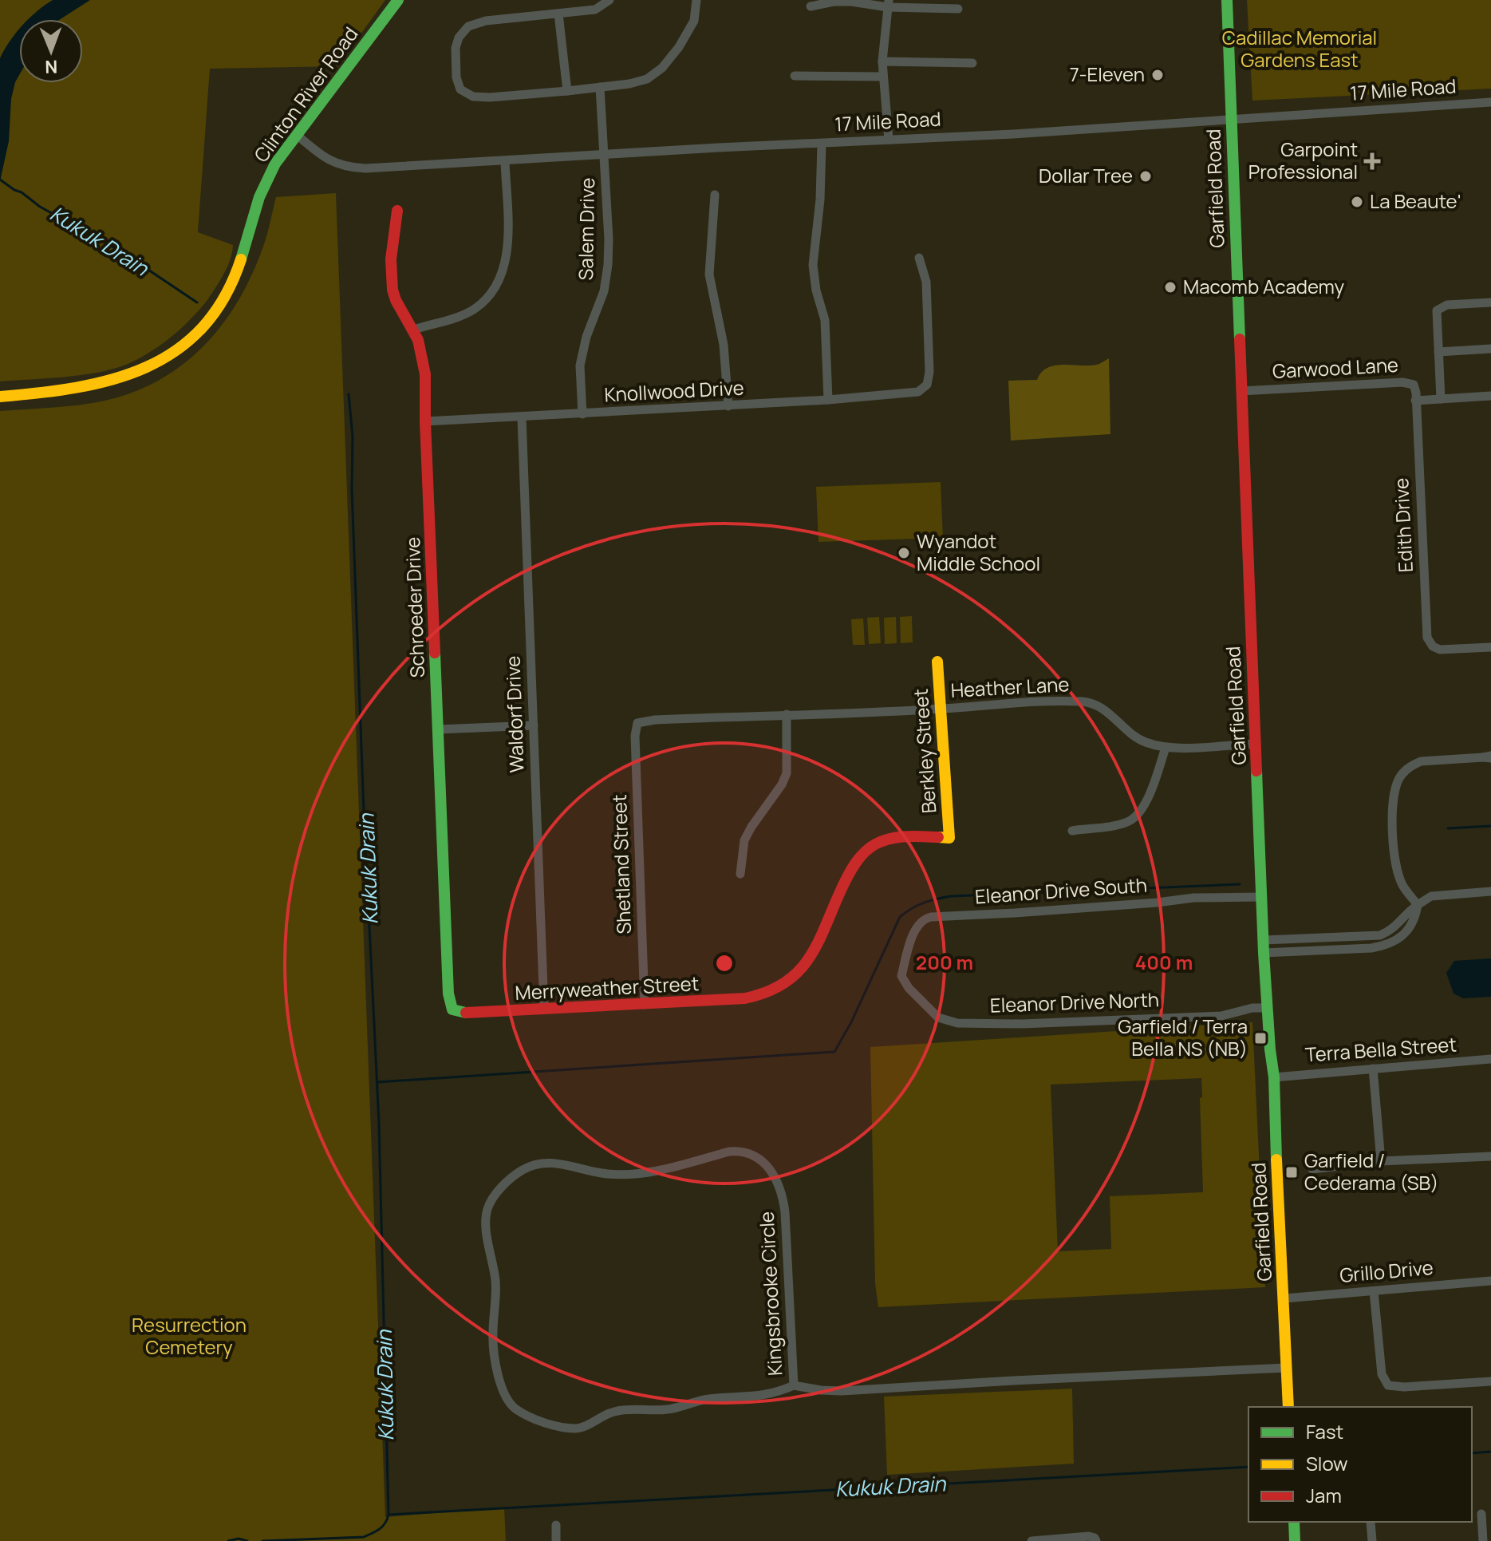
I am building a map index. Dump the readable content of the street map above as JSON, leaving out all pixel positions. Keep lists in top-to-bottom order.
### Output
{
  "streets": {
    "street": [
      "17 Mile Road",
      "Clinton River Road",
      "Garfield Road",
      "Salem Drive",
      "Garwood Lane",
      "Knollwood Drive",
      "Edith Drive",
      "Schroeder Drive",
      "Heather Lane",
      "Waldorf Drive",
      "Berkley Street",
      "Shetland Street",
      "Eleanor Drive South",
      "Merryweather Street",
      "Eleanor Drive North",
      "Terra Bella Street",
      "Grillo Drive",
      "Kingsbrooke Circle"
    ]
  },
  "crossings": [
    ["17 Mile Road", "Clinton River Road"],
    ["17 Mile Road", "Garfield Road"],
    ["17 Mile Road", "Salem Drive"],
    ["Garfield Road", "Garwood Lane"],
    ["Garfield Road", "Heather Lane"],
    ["Garfield Road", "Eleanor Drive South"],
    ["Garfield Road", "Eleanor Drive North"],
    ["Garfield Road", "Terra Bella Street"],
    ["Garfield Road", "Grillo Drive"],
    ["Salem Drive", "Knollwood Drive"],
    ["Garwood Lane", "Edith Drive"],
    ["Knollwood Drive", "Schroeder Drive"],
    ["Knollwood Drive", "Waldorf Drive"],
    ["Schroeder Drive", "Merryweather Street"],
    ["Heather Lane", "Berkley Street"],
    ["Heather Lane", "Shetland Street"],
    ["Waldorf Drive", "Merryweather Street"],
    ["Berkley Street", "Merryweather Street"],
    ["Shetland Street", "Merryweather Street"],
    ["Eleanor Drive South", "Eleanor Drive North"]
  ],
  "water": ["Kukuk Drain"],
  "parks": ["Cadillac Memorial Gardens East", "Resurrection Cemetery"],
  "places": {
    "other": [
      "7-Eleven",
      "Dollar Tree",
      "La Beaute'",
      "Macomb Academy",
      "Wyandot Middle School"
    ],
    "health": ["Garpoint Professional"],
    "transit": ["Garfield / Terra Bella NS (NB)", "Garfield / Cederama (SB)"]
  },
  "legend": ["Fast", "Slow", "Jam"],
  "north": "bottom",
  "rings": ["200 m", "400 m"]
}
